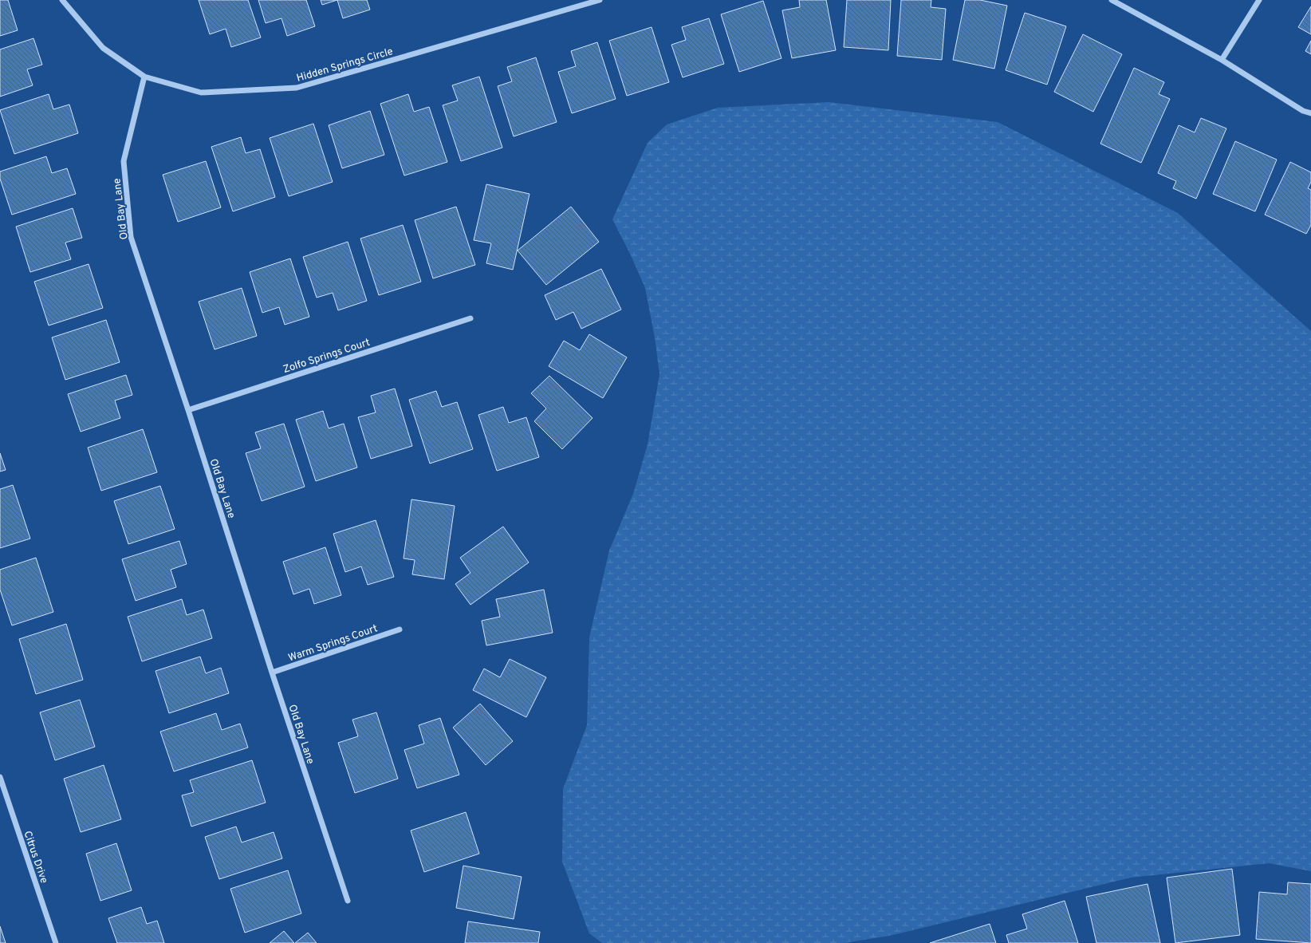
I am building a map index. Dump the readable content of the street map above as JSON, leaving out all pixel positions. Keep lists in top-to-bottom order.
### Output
{
  "streets": {
    "street": [
      "Hidden Springs Circle",
      "Old Bay Lane",
      "Zolfo Springs Court",
      "Warm Springs Court",
      "Citrus Drive"
    ]
  },
  "crossings": [
    ["Hidden Springs Circle", "Old Bay Lane"],
    ["Old Bay Lane", "Zolfo Springs Court"],
    ["Old Bay Lane", "Warm Springs Court"]
  ]
}
